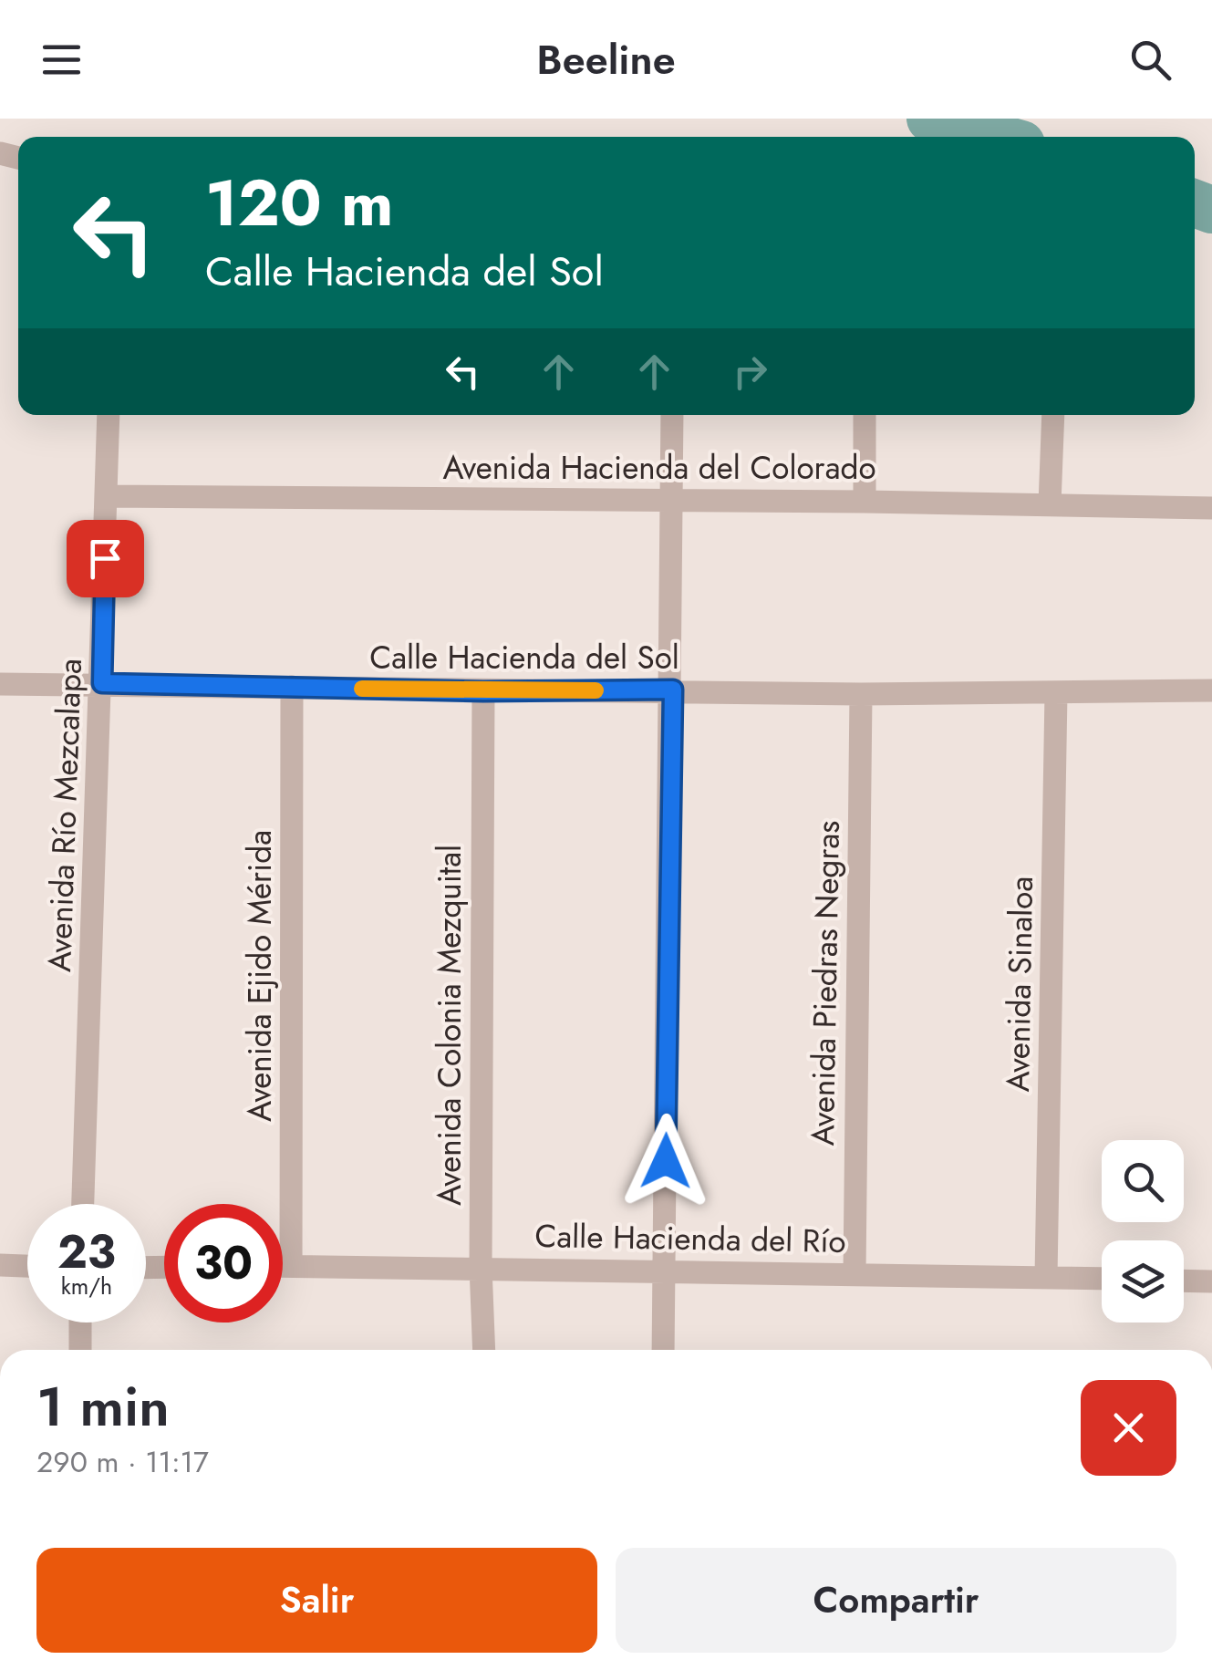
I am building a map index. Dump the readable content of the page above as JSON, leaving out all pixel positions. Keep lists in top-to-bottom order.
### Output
{
  "streets": {
    "street": [
      "Avenida Hacienda del Colorado",
      "Calle Hacienda del Sol",
      "Avenida Río Mezcalapa",
      "Avenida Ejido Mérida",
      "Avenida Piedras Negras",
      "Avenida Sinaloa",
      "Avenida Colonia Mezquital",
      "Calle Hacienda del Río"
    ]
  },
  "crossings": [
    ["Avenida Hacienda del Colorado", "Avenida Río Mezcalapa"],
    ["Calle Hacienda del Sol", "Avenida Río Mezcalapa"],
    ["Calle Hacienda del Sol", "Avenida Ejido Mérida"],
    ["Calle Hacienda del Sol", "Avenida Piedras Negras"],
    ["Calle Hacienda del Sol", "Avenida Sinaloa"],
    ["Calle Hacienda del Sol", "Avenida Colonia Mezquital"],
    ["Avenida Ejido Mérida", "Calle Hacienda del Río"],
    ["Avenida Piedras Negras", "Calle Hacienda del Río"],
    ["Avenida Sinaloa", "Calle Hacienda del Río"],
    ["Avenida Colonia Mezquital", "Calle Hacienda del Río"]
  ],
  "page": {
    "header": "Beeline",
    "turn": ["120 m", "Calle Hacienda del Sol"],
    "speed": "23 km/h",
    "limit": "30",
    "heading": ["1 min", "290 m · 11:17"],
    "buttons": ["Salir", "Compartir"]
  }
}
